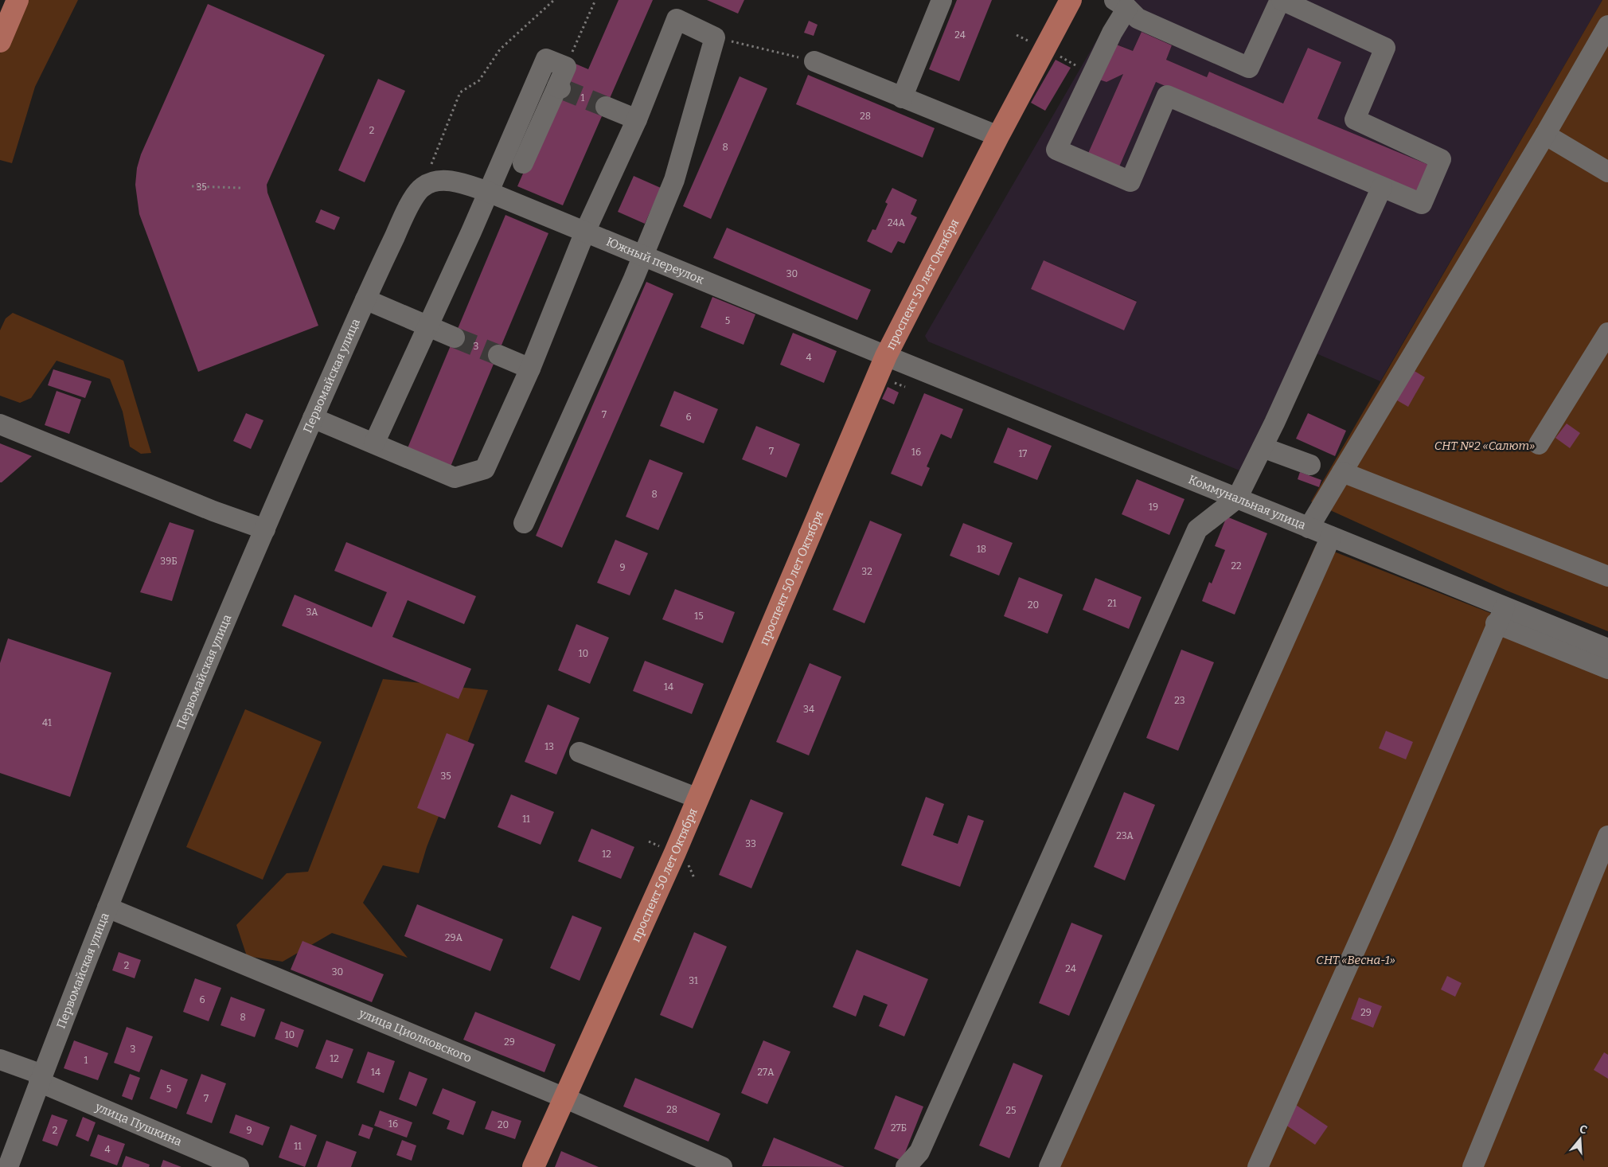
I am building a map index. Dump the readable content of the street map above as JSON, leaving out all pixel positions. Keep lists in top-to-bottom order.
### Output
{
  "streets": {
    "main road": ["проспект 50 лет Октября"],
    "street": [
      "Южный переулок",
      "Первомайская улица",
      "Коммунальная улица",
      "улица Циолковского",
      "улица Пушкина"
    ]
  },
  "crossings": [
    ["Южный переулок", "проспект 50 лет Октября"],
    ["Южный переулок", "Первомайская улица"],
    ["Южный переулок", "Коммунальная улица"],
    ["проспект 50 лет Октября", "Коммунальная улица"],
    ["проспект 50 лет Октября", "улица Циолковского"],
    ["Первомайская улица", "улица Циолковского"],
    ["Первомайская улица", "улица Пушкина"]
  ],
  "parks": ["СНТ №2 «Салют»", "СНТ «Весна-1»"],
  "house_numbers": [
    "24",
    "1",
    "28",
    "2",
    "8",
    "35",
    "24А",
    "30",
    "5",
    "3",
    "4",
    "7",
    "6",
    "7",
    "16",
    "17",
    "8",
    "19",
    "18",
    "39Б",
    "22",
    "9",
    "32",
    "21",
    "20",
    "3А",
    "15",
    "10",
    "14",
    "23",
    "34",
    "41",
    "13",
    "35",
    "11",
    "23А",
    "33",
    "12",
    "29А",
    "2",
    "24",
    "30",
    "31",
    "6",
    "29",
    "8",
    "10",
    "29",
    "3",
    "12",
    "1",
    "14",
    "27А",
    "5",
    "7",
    "28",
    "25",
    "16",
    "20",
    "27Б",
    "2",
    "9",
    "11",
    "4"
  ],
  "north": "top"
}
